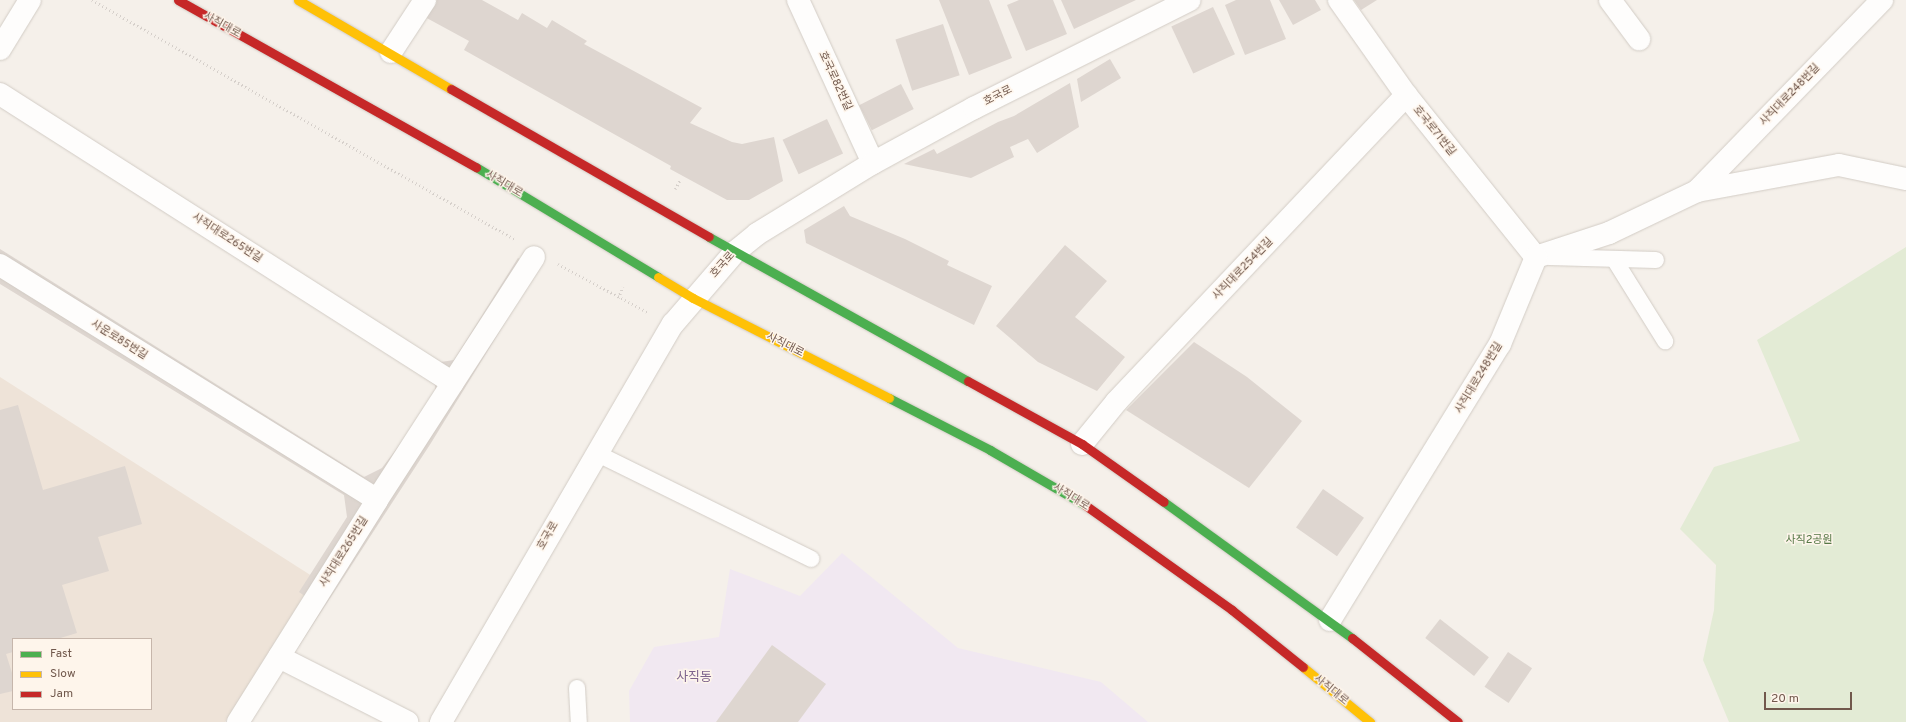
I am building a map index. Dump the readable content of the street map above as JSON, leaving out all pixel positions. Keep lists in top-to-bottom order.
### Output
{
  "streets": {
    "main road": ["사직대로"],
    "street": [
      "호국로82번길",
      "사직대로248번길",
      "호국로",
      "호국로71번길",
      "사직대로265번길",
      "사직대로254번길",
      "사운로85번길"
    ]
  },
  "crossings": [
    ["사직대로", "호국로"],
    ["호국로82번길", "호국로"],
    ["사직대로248번길", "호국로71번길"],
    ["호국로71번길", "사직대로254번길"],
    ["사직대로265번길", "사운로85번길"]
  ],
  "districts": ["사직동"],
  "parks": ["사직2공원"],
  "legend": ["Fast", "Slow", "Jam"],
  "scale_bar": "20 m"
}
